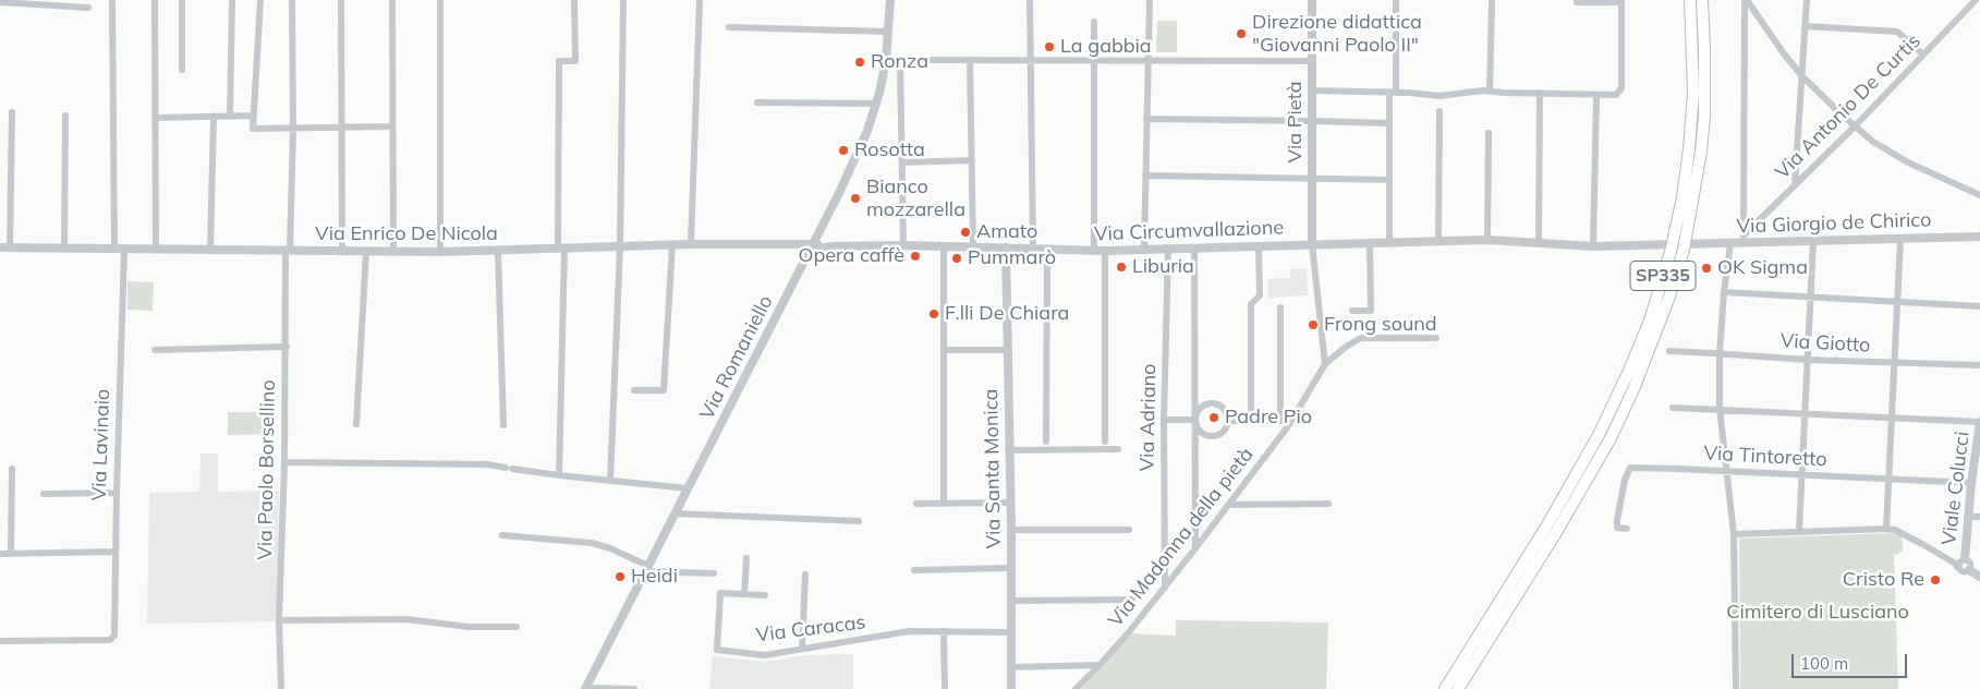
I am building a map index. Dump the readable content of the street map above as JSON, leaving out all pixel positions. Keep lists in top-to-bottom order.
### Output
{
  "streets": {
    "highway": ["SP335"],
    "street": [
      "Via Antonio De Curtis",
      "Via Pietà",
      "Via Giorgio de Chirico",
      "Via Circumvallazione",
      "Via Enrico De Nicola",
      "Via Giotto",
      "Via Romaniello",
      "Via Adriano",
      "Via Lavinaio",
      "Via Tintoretto",
      "Via Santa Monica",
      "Via Paolo Borsellino",
      "Viale Colucci",
      "Via Madonna della pietà",
      "Via Caracas"
    ]
  },
  "crossings": [
    ["Via Antonio De Curtis", "Via Giorgio de Chirico"],
    ["Via Pietà", "Via Circumvallazione"],
    ["Via Circumvallazione", "Via Enrico De Nicola"],
    ["Via Circumvallazione", "Via Romaniello"],
    ["Via Circumvallazione", "Via Adriano"],
    ["Via Circumvallazione", "Via Santa Monica"],
    ["Via Enrico De Nicola", "Via Romaniello"],
    ["Via Enrico De Nicola", "Via Lavinaio"],
    ["Via Enrico De Nicola", "Via Paolo Borsellino"],
    ["Via Adriano", "Via Madonna della pietà"],
    ["Via Tintoretto", "Viale Colucci"],
    ["Via Santa Monica", "Via Caracas"]
  ],
  "parks": ["Cimitero di Lusciano"],
  "places": [
    "Direzione didattica \"Giovanni Paolo II\"",
    "La gabbia",
    "Ronza",
    "Rosotta",
    "Bianco mozzarella",
    "Amato",
    "Opera caffè",
    "Pummarò",
    "Liburia",
    "OK Sigma",
    "F.lli De Chiara",
    "Frong sound",
    "Padre Pio",
    "Heidi",
    "Cristo Re"
  ],
  "scale_bar": "100 m"
}
